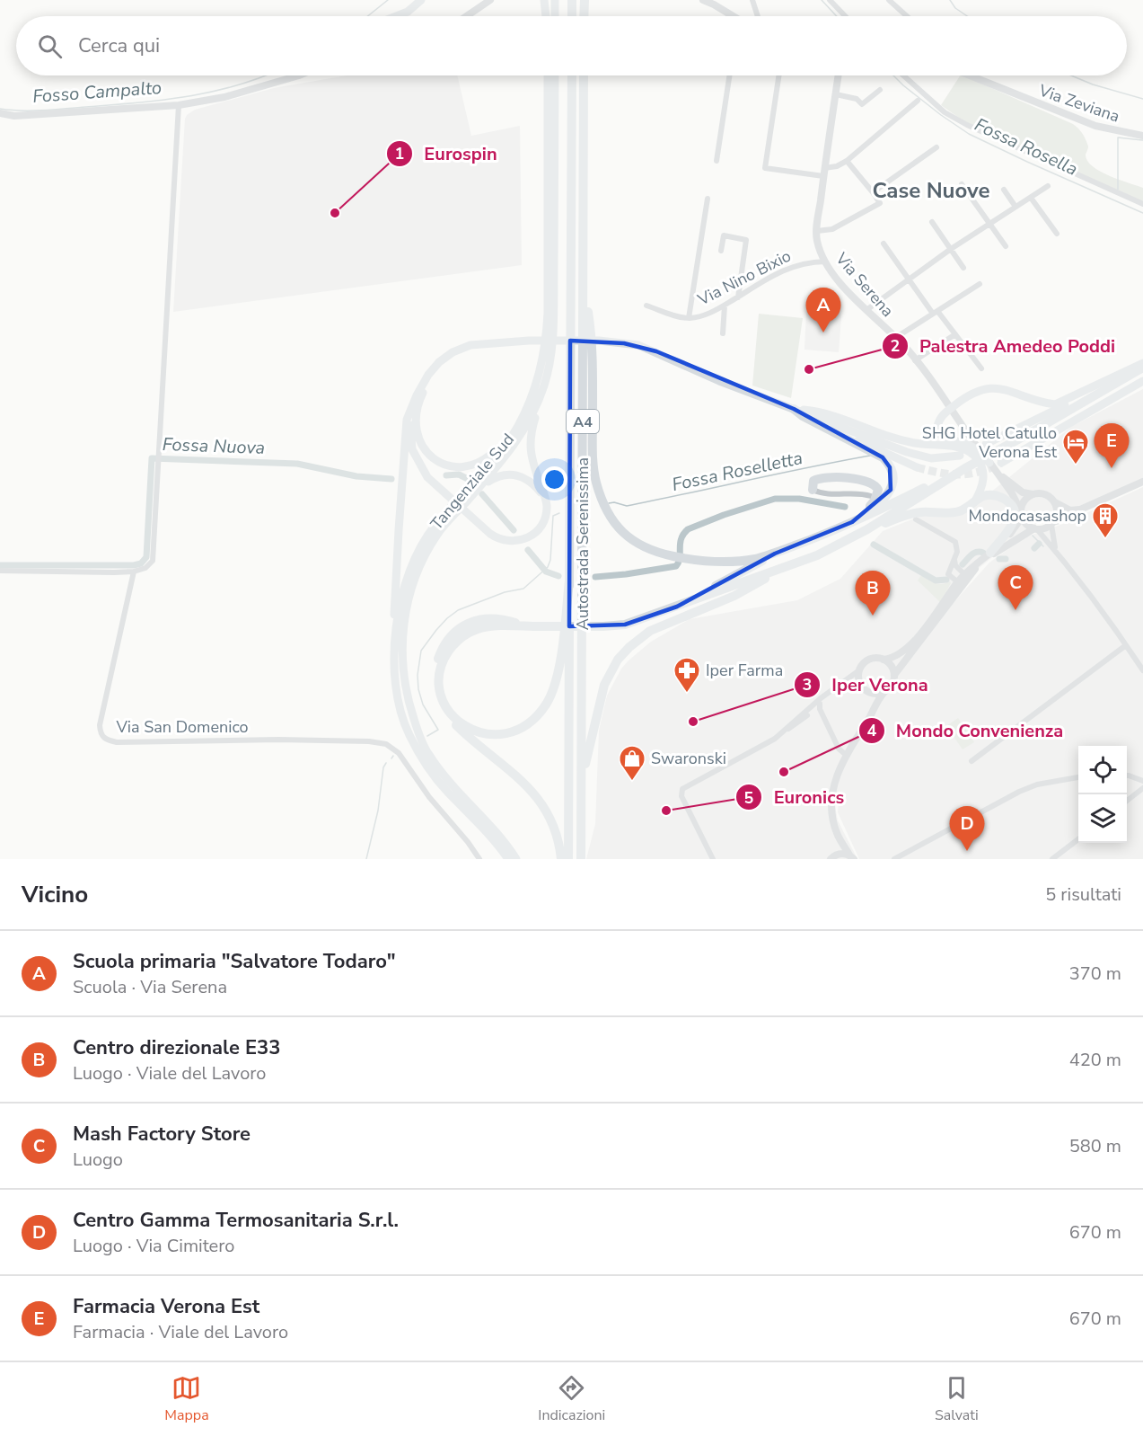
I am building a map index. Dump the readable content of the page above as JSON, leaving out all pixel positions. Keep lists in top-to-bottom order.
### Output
{
  "streets": {
    "highway": ["A4", "Tangenziale Sud", "Autostrada Serenissima"],
    "street": [
      "Via Zeviana",
      "Via Nino Bixio",
      "Via Serena",
      "Via San Domenico"
    ]
  },
  "crossings": [
    ["Via Nino Bixio", "Via Serena"],
    ["A4", "Autostrada Serenissima"]
  ],
  "districts": ["Case Nuove"],
  "water": [
    "Fosso Campalto",
    "Fossa Rosella",
    "Fossa Nuova",
    "Fossa Roselletta"
  ],
  "places": {
    "other": [
      "Eurospin",
      "Palestra Amedeo Poddi",
      "Iper Verona",
      "Mondo Convenienza",
      "Euronics"
    ],
    "hotel": ["SHG Hotel Catullo Verona Est"],
    "building": ["Mondocasashop"],
    "pharmacy": ["Iper Farma"],
    "shop": ["Swaronski"]
  },
  "page": {
    "search": "Cerca qui",
    "pins": [
      "A",
      "E",
      "C",
      "B",
      "D"
    ],
    "heading": ["Vicino", "5 risultati"],
    "list": [
      {
        "mark": "A",
        "name": "Scuola primaria \"Salvatore Todaro\"",
        "note": "Scuola · Via Serena",
        "value": "370 m"
      },
      {
        "mark": "B",
        "name": "Centro direzionale E33",
        "note": "Luogo · Viale del Lavoro",
        "value": "420 m"
      },
      {
        "mark": "C",
        "name": "Mash Factory Store",
        "note": "Luogo",
        "value": "580 m"
      },
      {
        "mark": "D",
        "name": "Centro Gamma Termosanitaria S.r.l.",
        "note": "Luogo · Via Cimitero",
        "value": "670 m"
      },
      {
        "mark": "E",
        "name": "Farmacia Verona Est",
        "note": "Farmacia · Viale del Lavoro",
        "value": "670 m"
      }
    ],
    "nav": ["Mappa", "Indicazioni", "Salvati"]
  }
}
